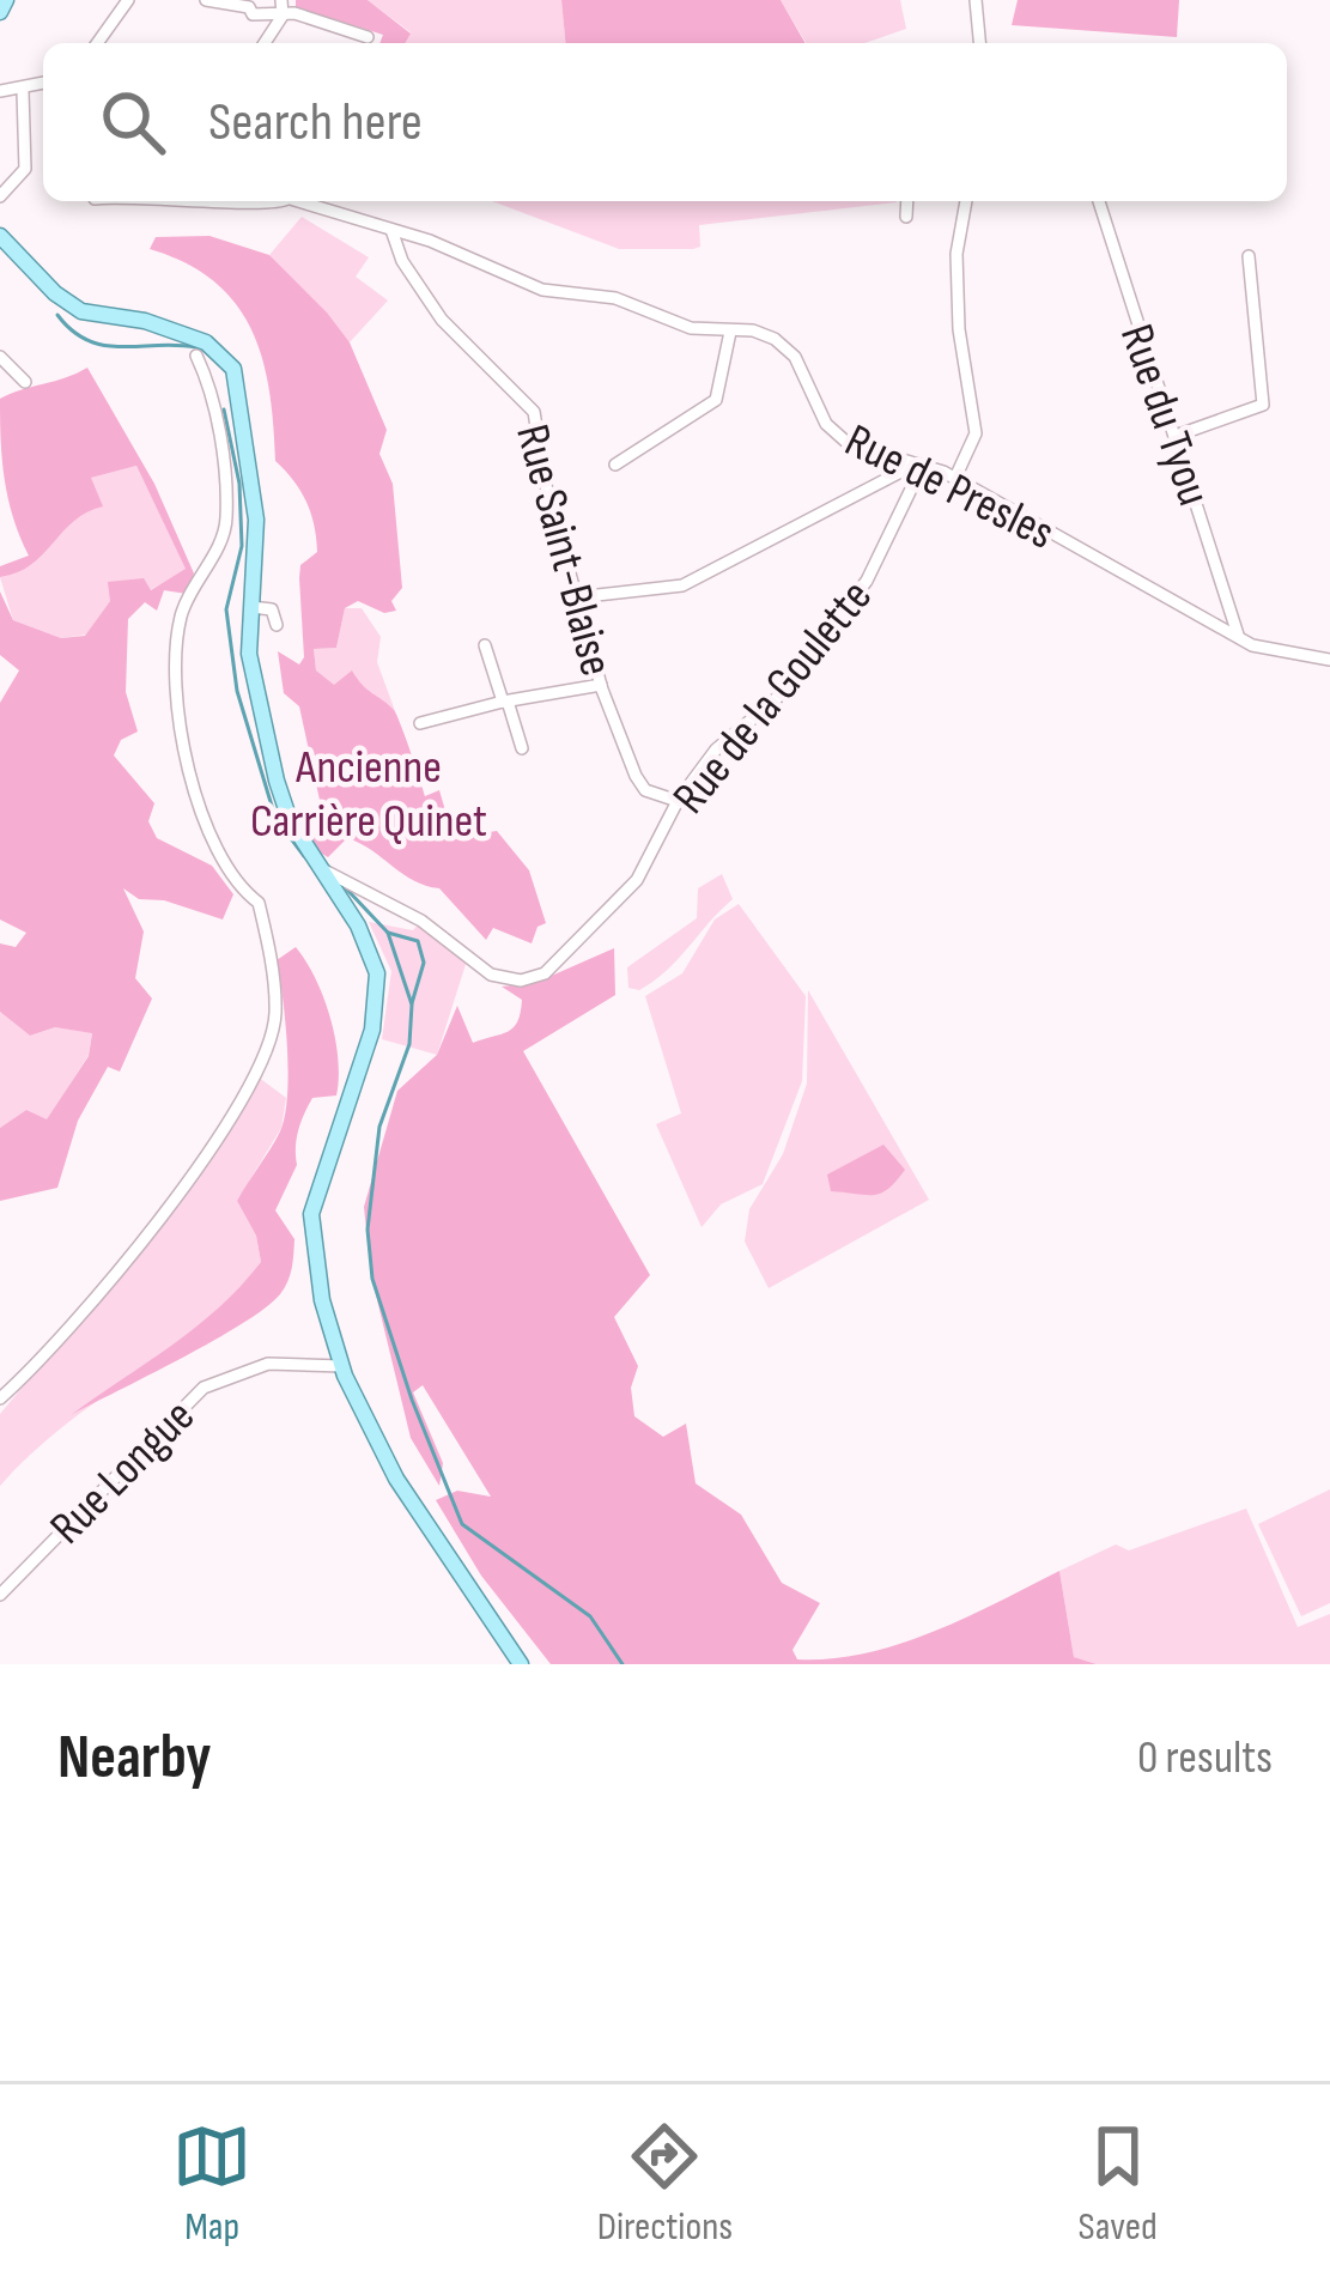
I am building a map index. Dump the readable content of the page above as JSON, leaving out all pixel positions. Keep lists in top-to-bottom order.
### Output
{
  "streets": {
    "street": [
      "Rue du Tyou",
      "Rue de Presles",
      "Rue Saint-Blaise",
      "Rue de la Goulette",
      "Rue Longue"
    ]
  },
  "crossings": [
    ["Rue du Tyou", "Rue de Presles"],
    ["Rue de Presles", "Rue Saint-Blaise"],
    ["Rue de Presles", "Rue de la Goulette"],
    ["Rue Saint-Blaise", "Rue de la Goulette"]
  ],
  "parks": ["Ancienne Carrière Quinet"],
  "page": {
    "search": "Search here",
    "heading": ["Nearby", "0 results"],
    "nav": ["Map", "Directions", "Saved"]
  }
}
